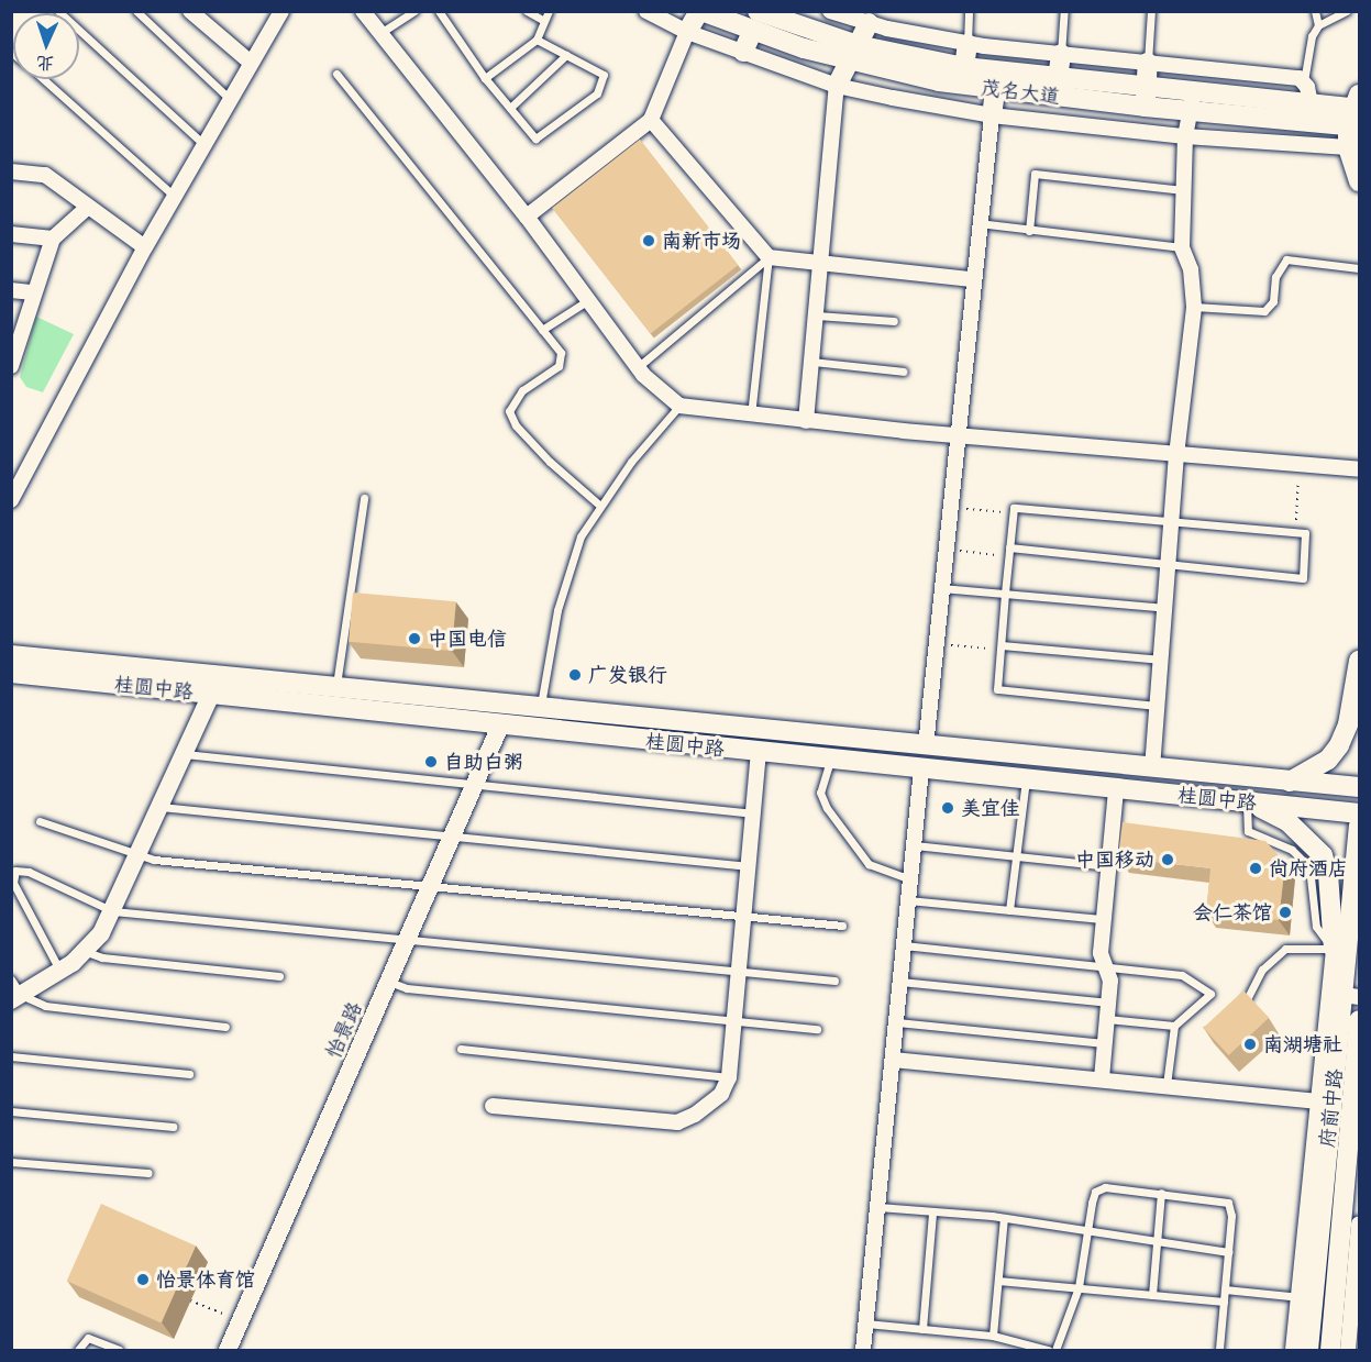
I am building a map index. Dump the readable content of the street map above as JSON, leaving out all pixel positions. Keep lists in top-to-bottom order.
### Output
{
  "streets": {
    "main road": ["茂名大道", "桂圆中路", "府前中路"],
    "street": ["怡景路"]
  },
  "crossings": [
    ["桂圆中路", "怡景路"]
  ],
  "places": [
    "南新市场",
    "中国电信",
    "广发银行",
    "自助白粥",
    "美宜佳",
    "中国移动",
    "尚府酒店",
    "会仁茶馆",
    "南湖塘社",
    "怡景体育馆"
  ],
  "north": "bottom"
}
